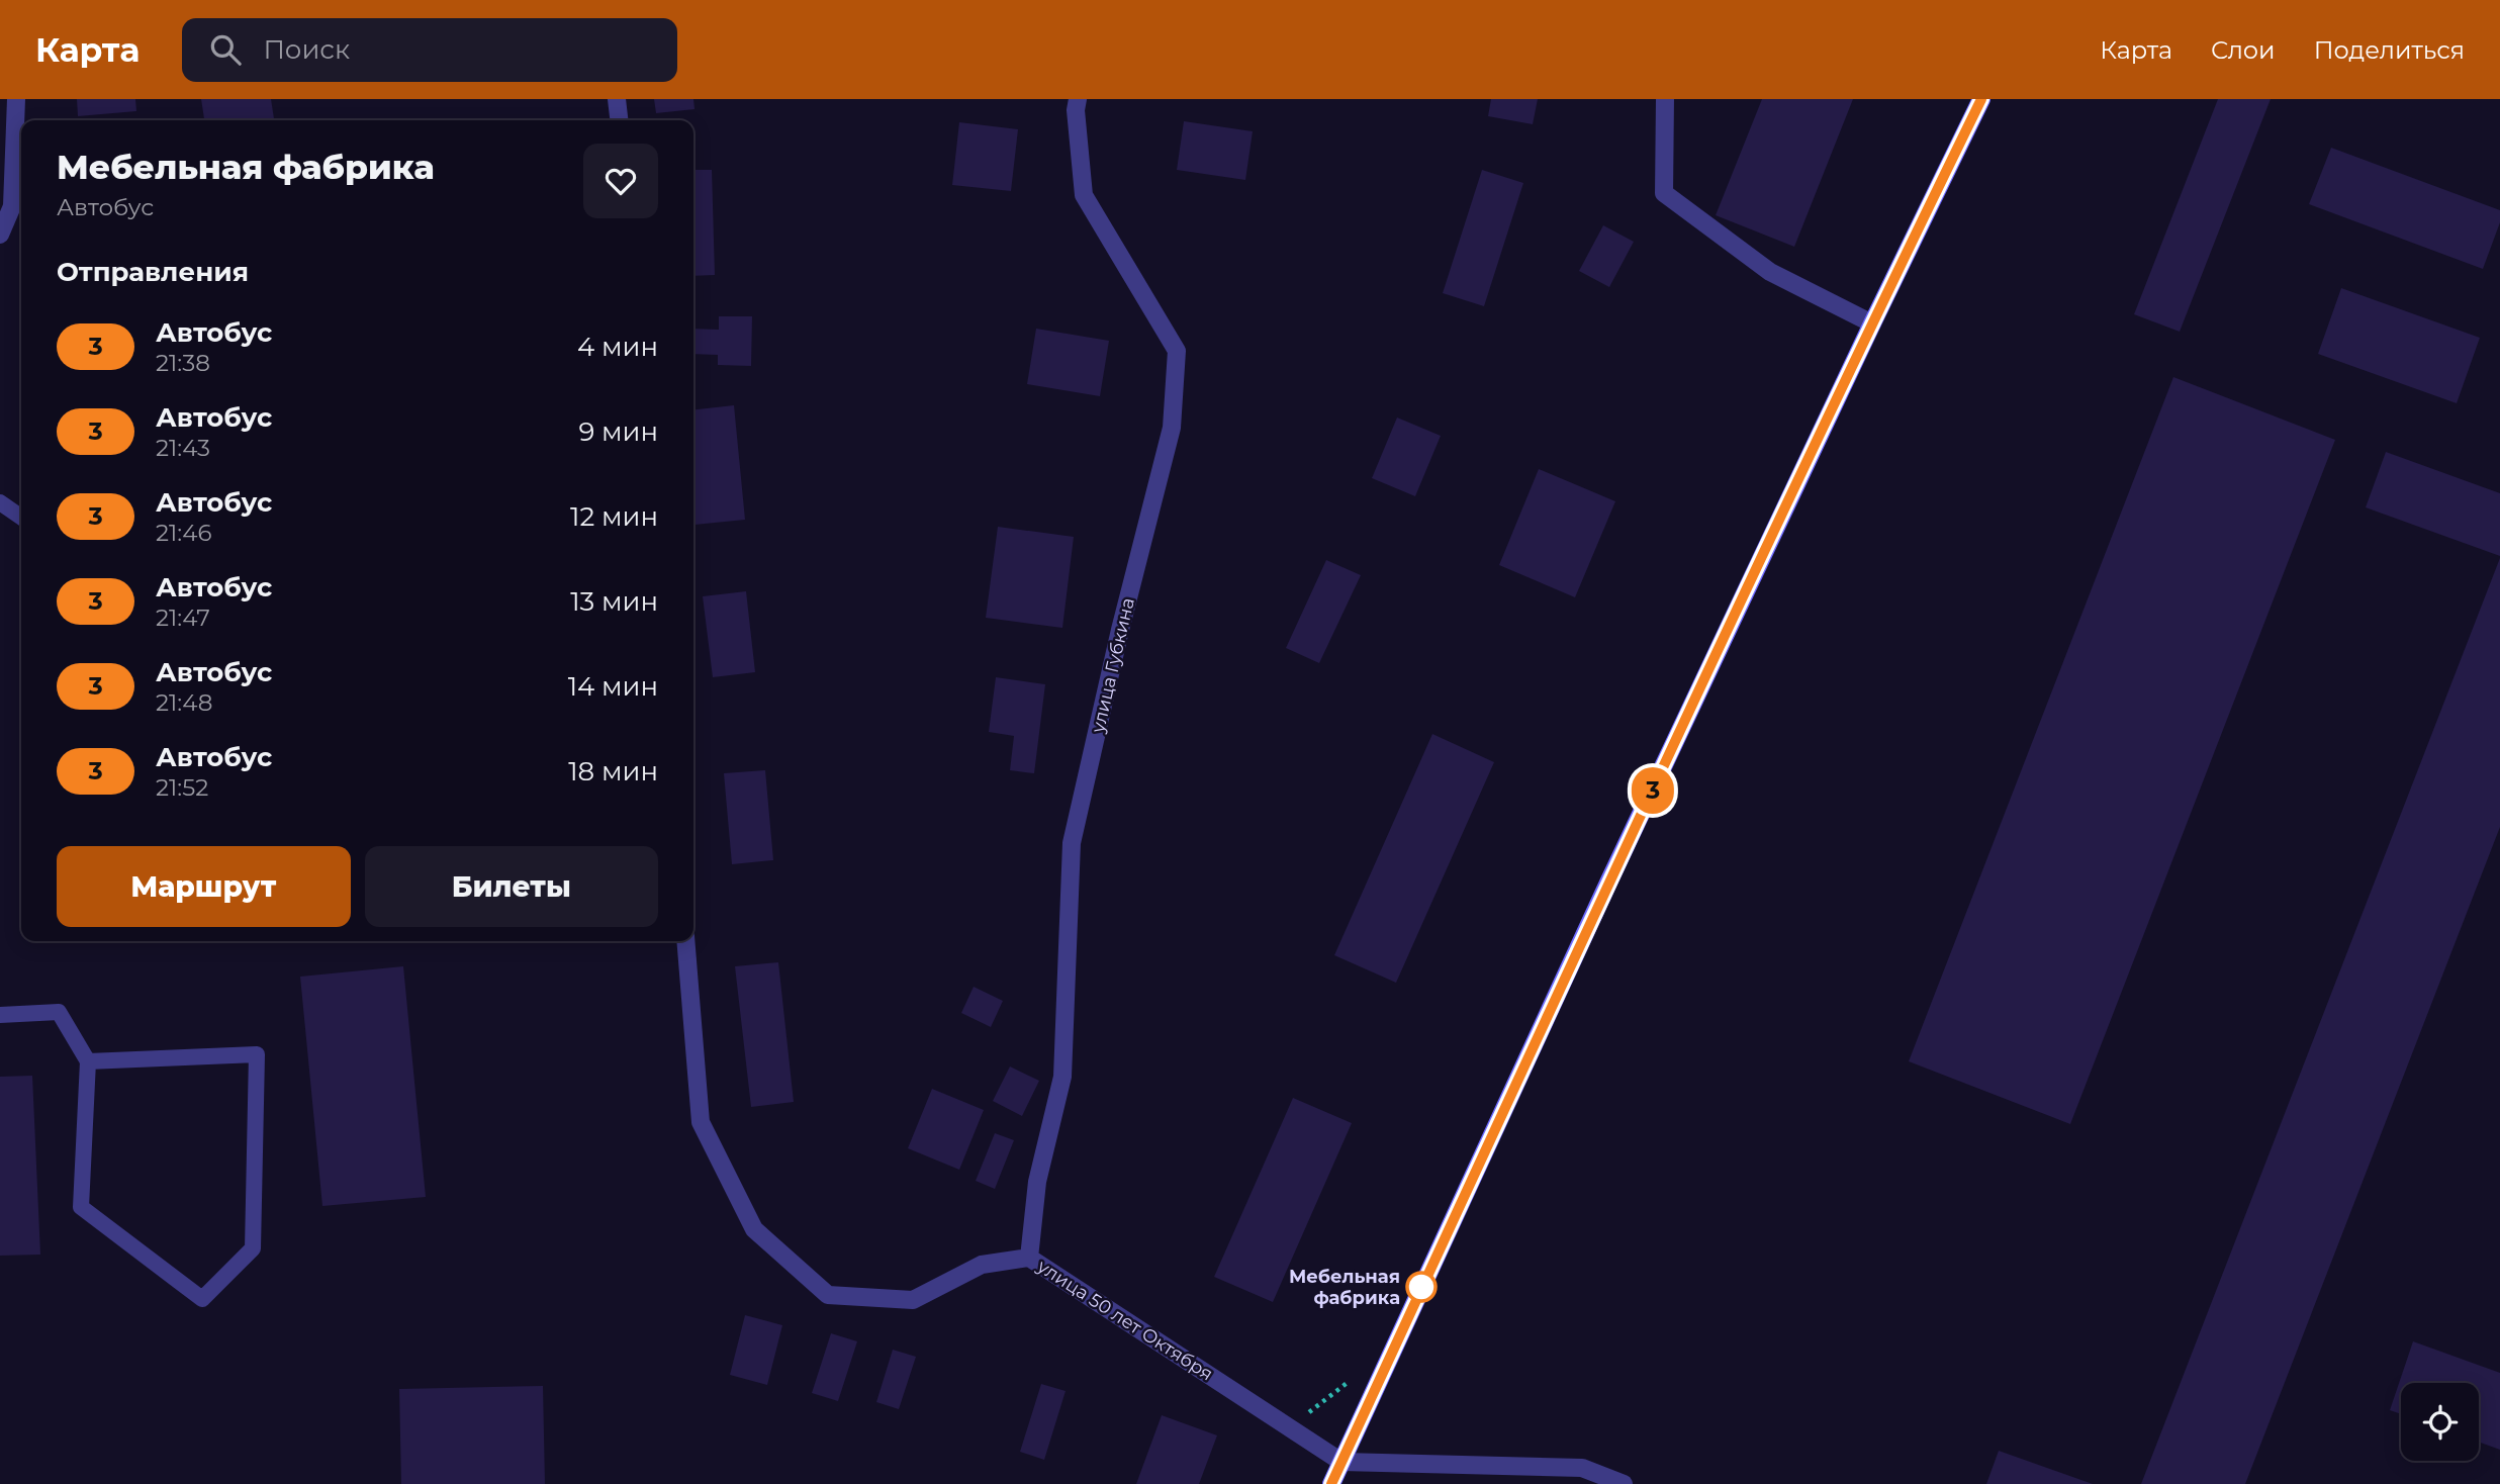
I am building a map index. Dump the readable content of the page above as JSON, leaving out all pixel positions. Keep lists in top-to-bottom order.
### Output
{
  "streets": {
    "street": ["улица Губкина", "улица 50 лет Октября"]
  },
  "crossings": [
    ["улица Губкина", "улица 50 лет Октября"]
  ],
  "places": ["Мебельная фабрика"],
  "lines": ["bus line 3"],
  "page": {
    "header": "Карта",
    "search": "Поиск",
    "nav": ["Карта", "Слои", "Поделиться"],
    "on_map": "3",
    "heading": [
      ["Мебельная фабрика", "Автобус"],
      "Отправления"
    ],
    "list": [
      {
        "mark": "3",
        "name": "Автобус",
        "note": "21:38",
        "value": "4 мин"
      },
      {
        "mark": "3",
        "name": "Автобус",
        "note": "21:43",
        "value": "9 мин"
      },
      {
        "mark": "3",
        "name": "Автобус",
        "note": "21:46",
        "value": "12 мин"
      },
      {
        "mark": "3",
        "name": "Автобус",
        "note": "21:47",
        "value": "13 мин"
      },
      {
        "mark": "3",
        "name": "Автобус",
        "note": "21:48",
        "value": "14 мин"
      },
      {
        "mark": "3",
        "name": "Автобус",
        "note": "21:52",
        "value": "18 мин"
      }
    ],
    "buttons": ["Маршрут", "Билеты"]
  }
}
